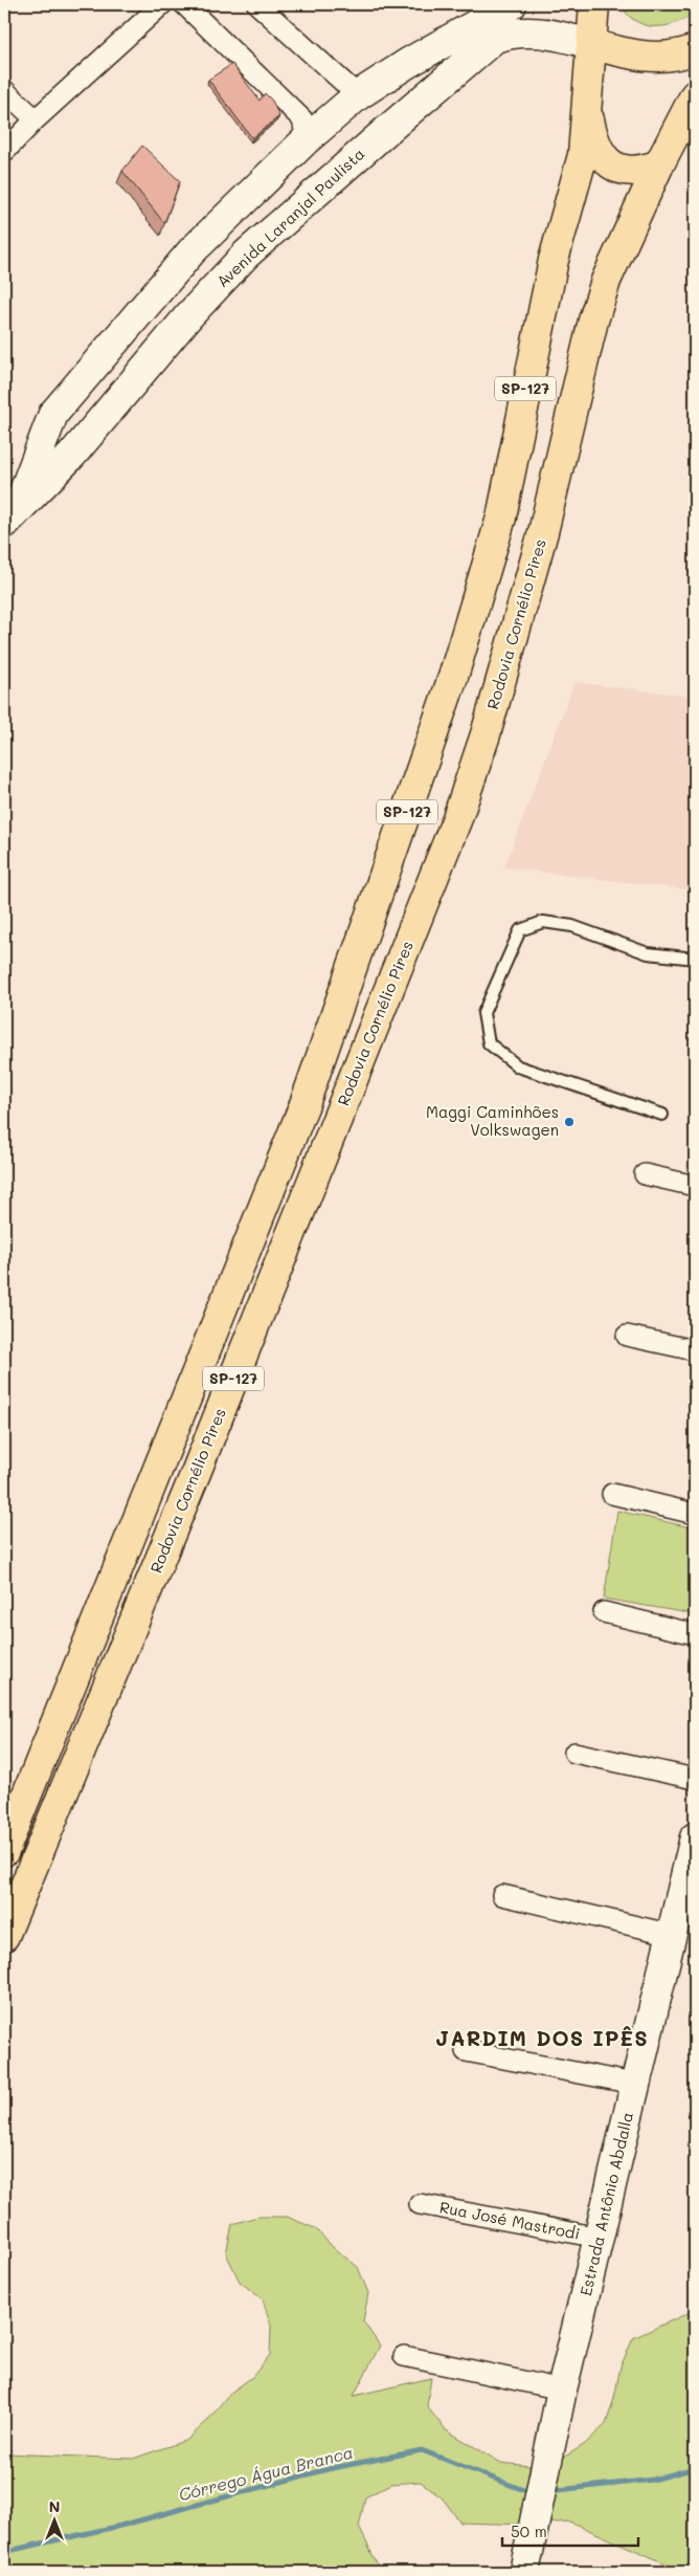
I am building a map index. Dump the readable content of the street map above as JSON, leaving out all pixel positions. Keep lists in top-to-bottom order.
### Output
{
  "streets": {
    "main road": ["SP-127", "Rodovia Cornélio Pires"],
    "street": ["Avenida Laranjal Paulista", "Estrada Antônio Abdalla", "Rua José Mastrodi"]
  },
  "crossings": [
    ["Avenida Laranjal Paulista", "SP-127"],
    ["Estrada Antônio Abdalla", "Rua José Mastrodi"]
  ],
  "districts": ["JARDIM DOS IPÊS"],
  "water": ["Córrego Água Branca"],
  "places": ["Maggi Caminhões Volkswagen"],
  "scale_bar": "50 m",
  "north": "top"
}
